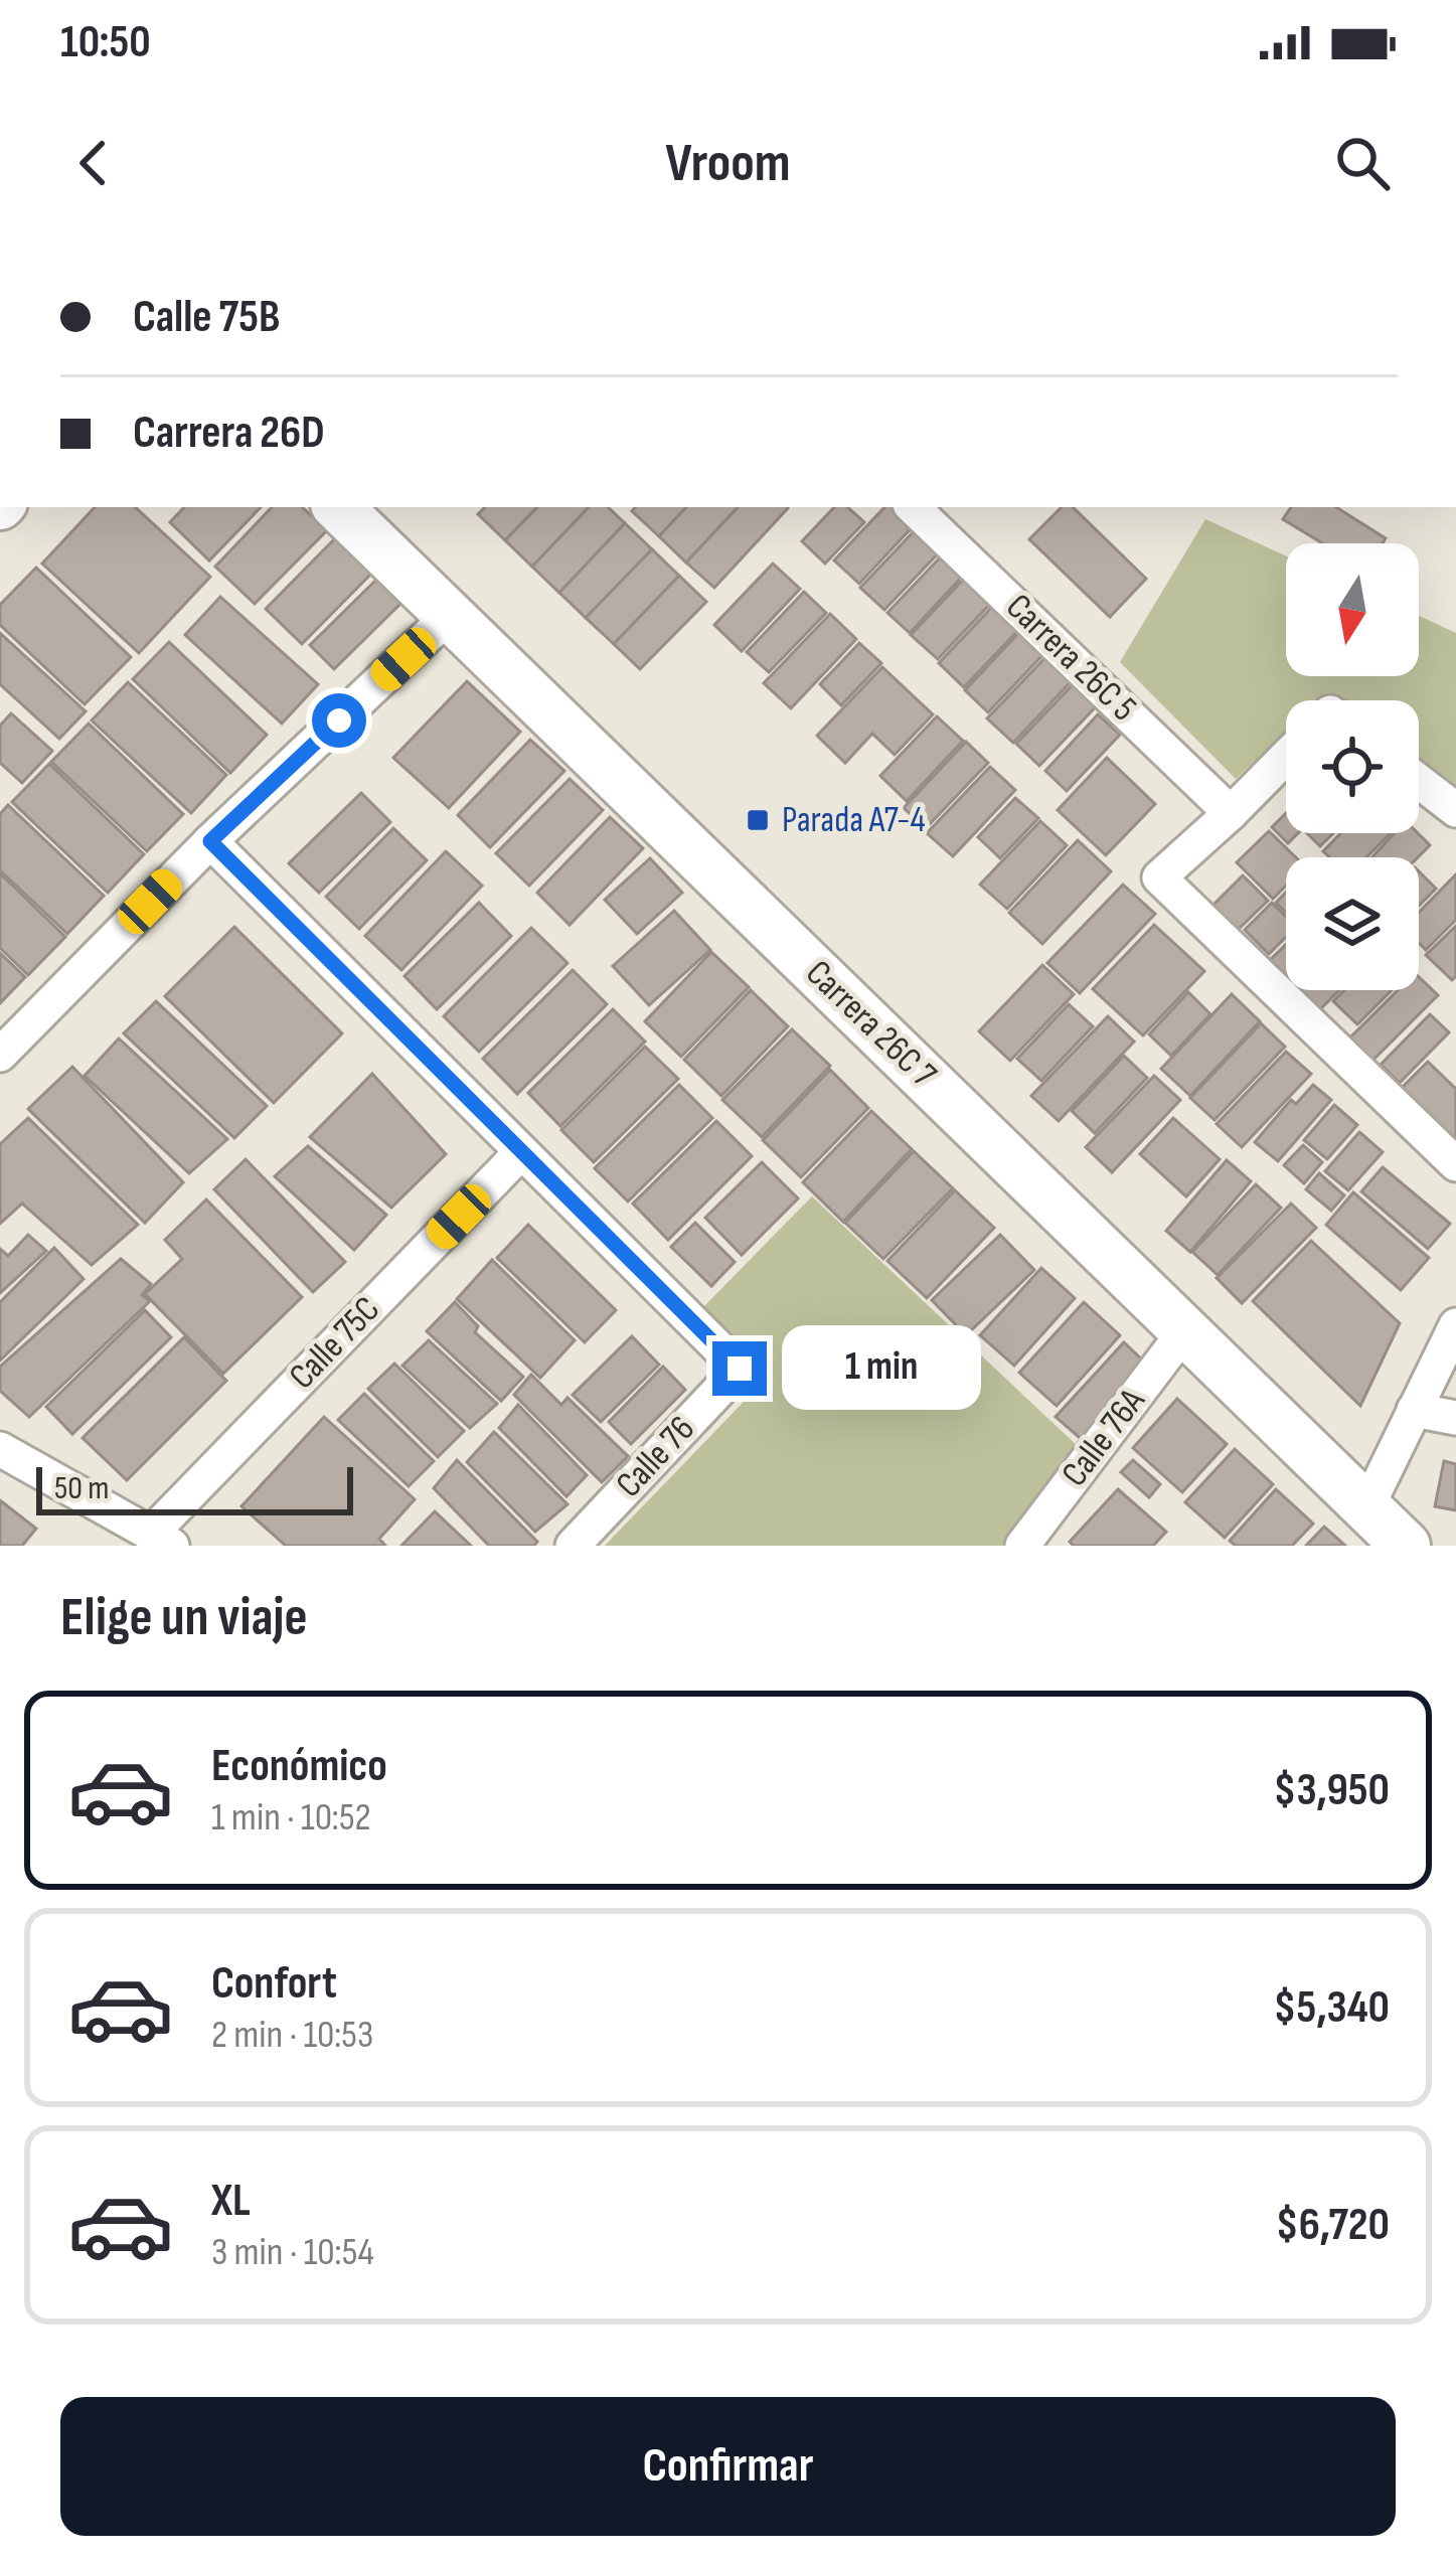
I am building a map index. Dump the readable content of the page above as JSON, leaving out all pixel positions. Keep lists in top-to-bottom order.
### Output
{
  "streets": {
    "street": [
      "Carrera 26C 5",
      "Carrera 26C 7",
      "Calle 75C",
      "Calle 76A",
      "Calle 76"
    ]
  },
  "crossings": [
    ["Carrera 26C 7", "Calle 76A"],
    ["Calle 75C", "Calle 76"]
  ],
  "places": {
    "transit": ["Parada A7-4"]
  },
  "scale_bar": "50 m",
  "north": "bottom",
  "page": {
    "status": "10:50",
    "header": "Vroom",
    "banner": ["Calle 75B", "Carrera 26D"],
    "bubble": "1 min",
    "scale": "50 m",
    "heading": "Elige un viaje",
    "list": [
      {
        "name": "Económico",
        "note": "1 min · 10:52",
        "value": "$3,950"
      },
      {
        "name": "Confort",
        "note": "2 min · 10:53",
        "value": "$5,340"
      },
      {
        "name": "XL",
        "note": "3 min · 10:54",
        "value": "$6,720"
      }
    ],
    "buttons": "Confirmar"
  }
}
